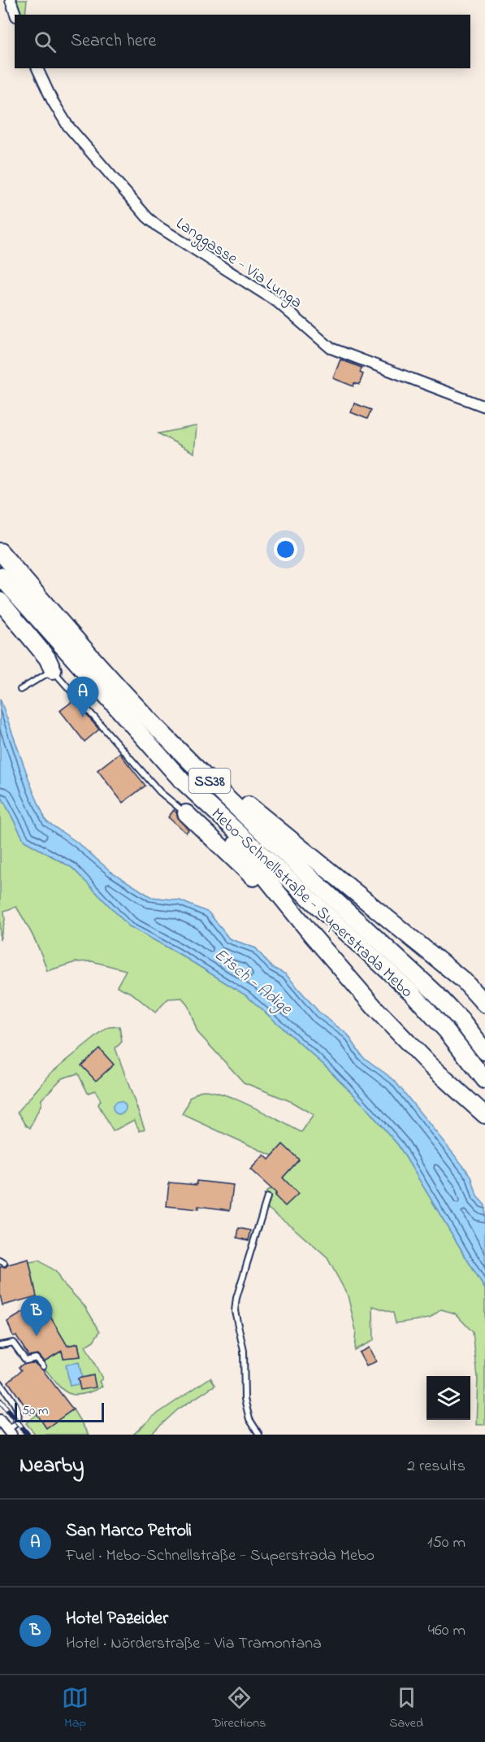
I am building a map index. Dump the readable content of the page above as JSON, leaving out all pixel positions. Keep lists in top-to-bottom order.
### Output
{
  "streets": {
    "highway": ["SS38", "Mebo-Schnellstraße - Superstrada Mebo"],
    "street": ["Langgasse - Via Lunga"]
  },
  "water": ["Etsch - Adige"],
  "scale_bar": "50 m",
  "page": {
    "search": "Search here",
    "pins": ["A", "B"],
    "scale": "50 m",
    "heading": ["Nearby", "2 results"],
    "list": [
      {
        "mark": "A",
        "name": "San Marco Petroli",
        "note": "Fuel · Mebo-Schnellstraße - Superstrada Mebo",
        "value": "150 m"
      },
      {
        "mark": "B",
        "name": "Hotel Pazeider",
        "note": "Hotel · Nörderstraße - Via Tramontana",
        "value": "460 m"
      }
    ],
    "nav": ["Map", "Directions", "Saved"]
  }
}
